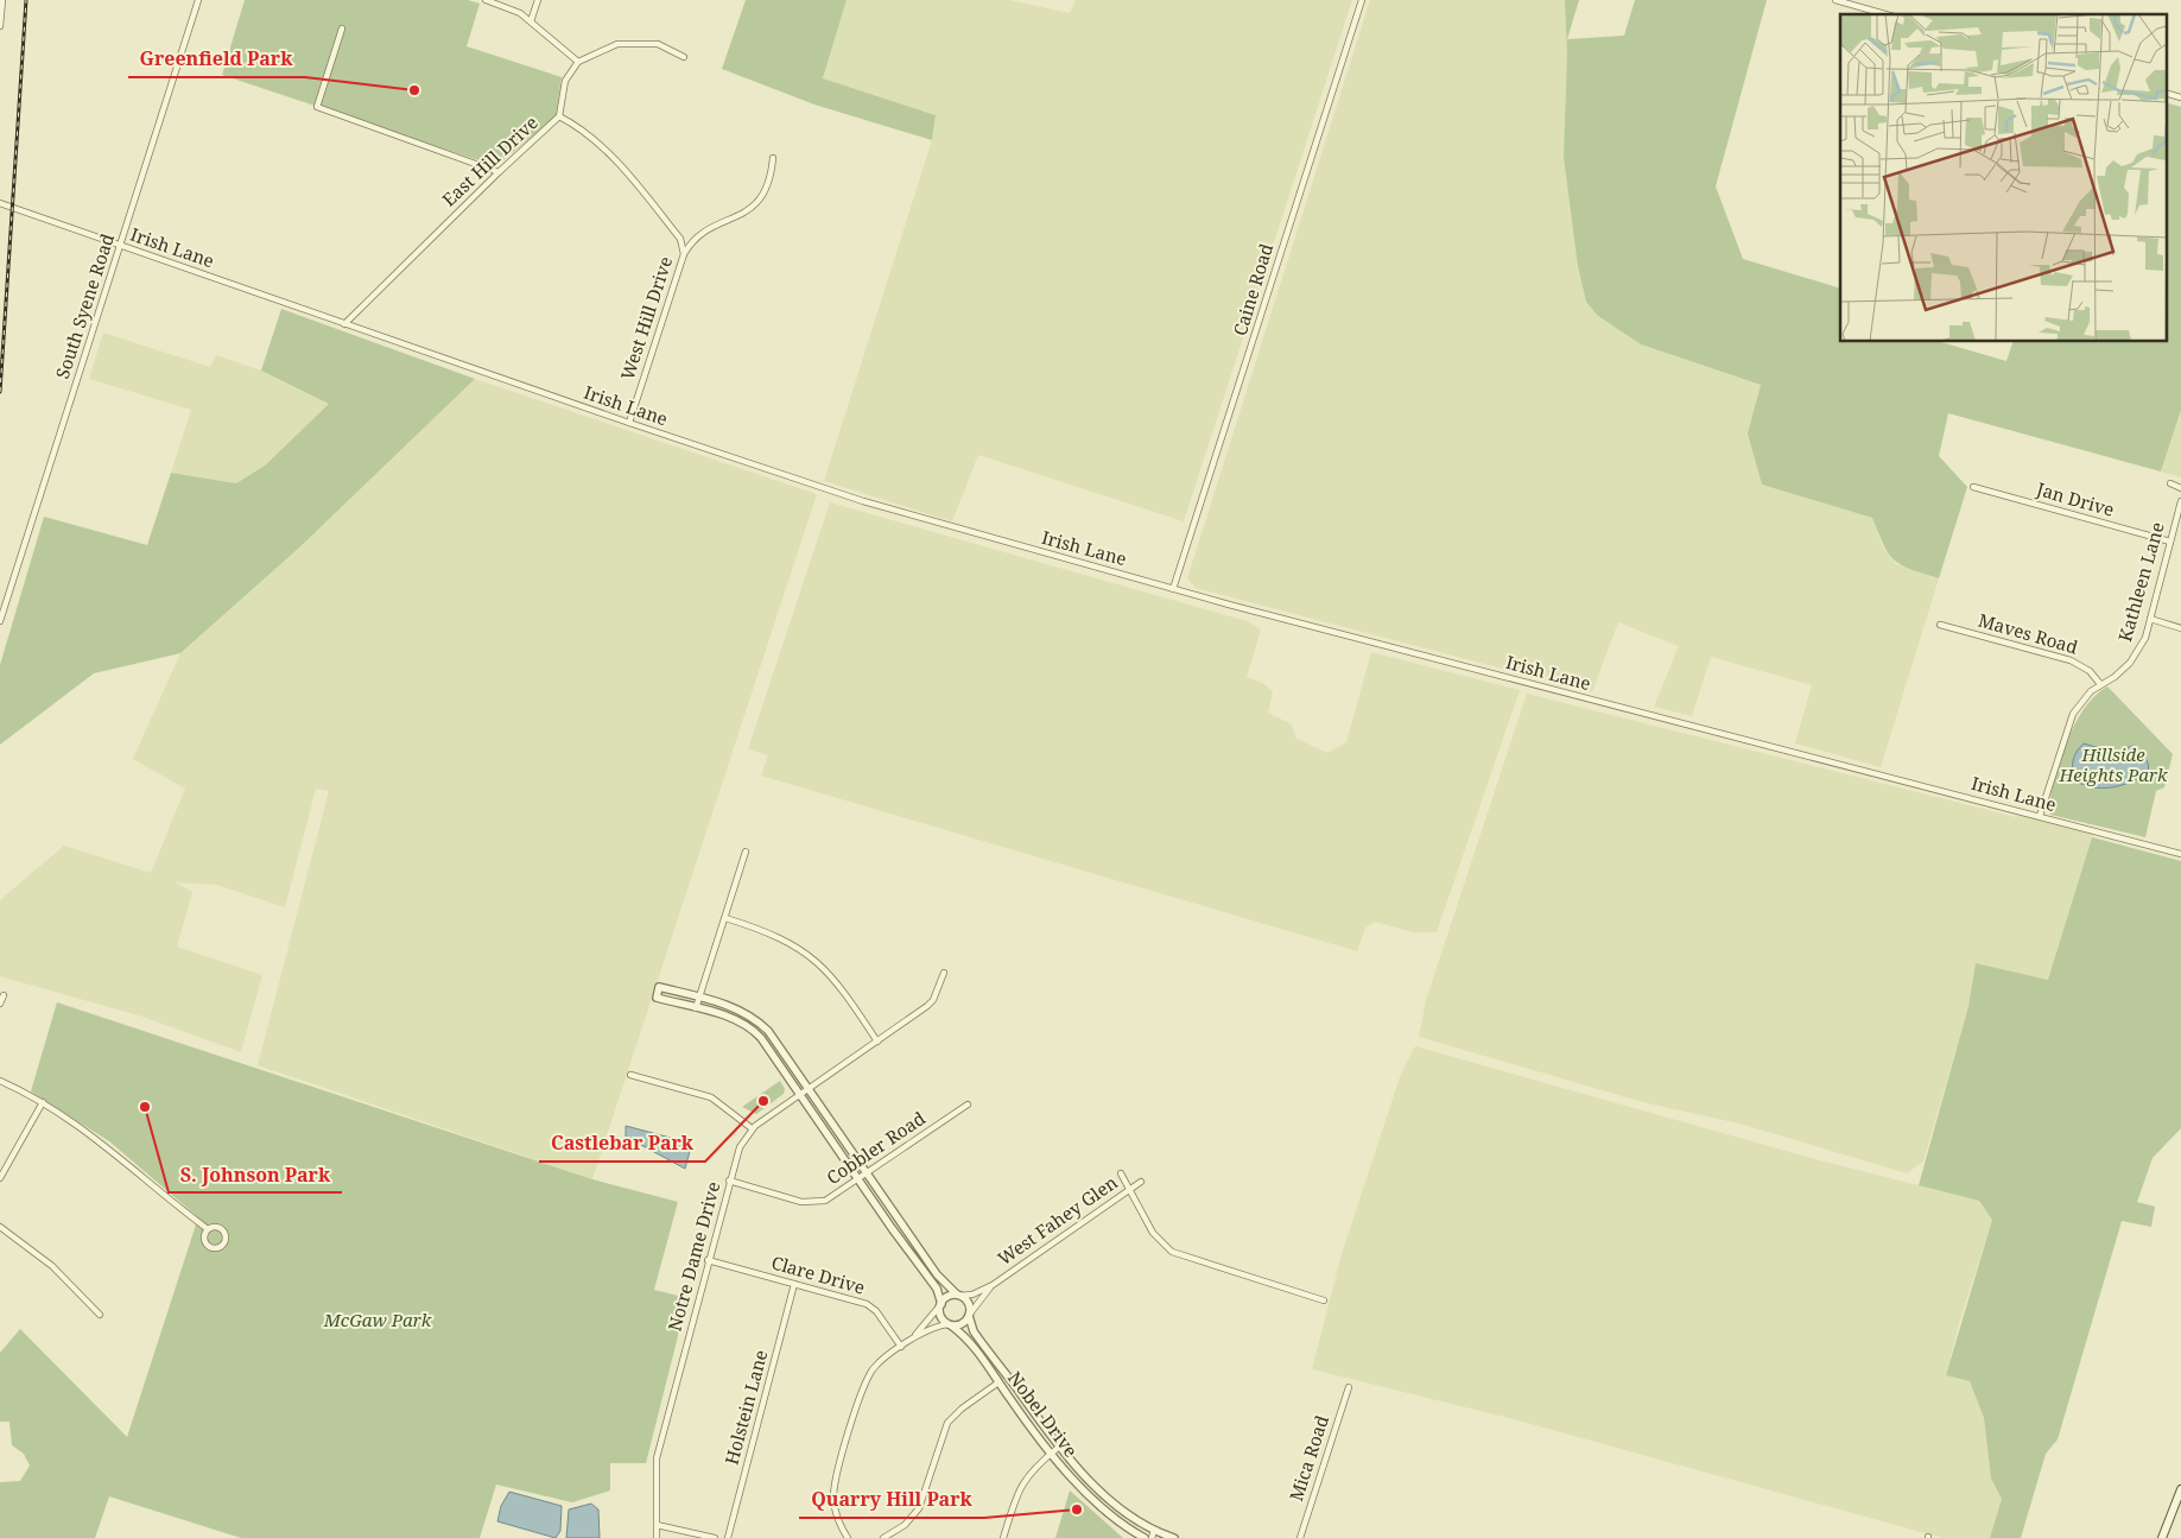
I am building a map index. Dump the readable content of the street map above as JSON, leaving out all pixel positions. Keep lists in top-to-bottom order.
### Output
{
  "streets": {
    "street": [
      "East Hill Drive",
      "Irish Lane",
      "Caine Road",
      "South Syene Road",
      "West Hill Drive",
      "Jan Drive",
      "Kathleen Lane",
      "Maves Road",
      "Cobbler Road",
      "West Fahey Glen",
      "Notre Dame Drive",
      "Clare Drive",
      "Holstein Lane",
      "Nobel Drive",
      "Mica Road"
    ]
  },
  "crossings": [
    ["East Hill Drive", "Irish Lane"],
    ["Irish Lane", "Caine Road"],
    ["Irish Lane", "South Syene Road"],
    ["Irish Lane", "West Hill Drive"],
    ["Irish Lane", "Kathleen Lane"],
    ["Jan Drive", "Kathleen Lane"],
    ["Kathleen Lane", "Maves Road"],
    ["Cobbler Road", "Notre Dame Drive"],
    ["Cobbler Road", "Nobel Drive"],
    ["Notre Dame Drive", "Clare Drive"],
    ["Notre Dame Drive", "Nobel Drive"],
    ["Clare Drive", "Holstein Lane"]
  ],
  "parks": ["Hillside Heights Park", "McGaw Park"],
  "places": [
    "Greenfield Park",
    "Castlebar Park",
    "S. Johnson Park",
    "Quarry Hill Park"
  ]
}
